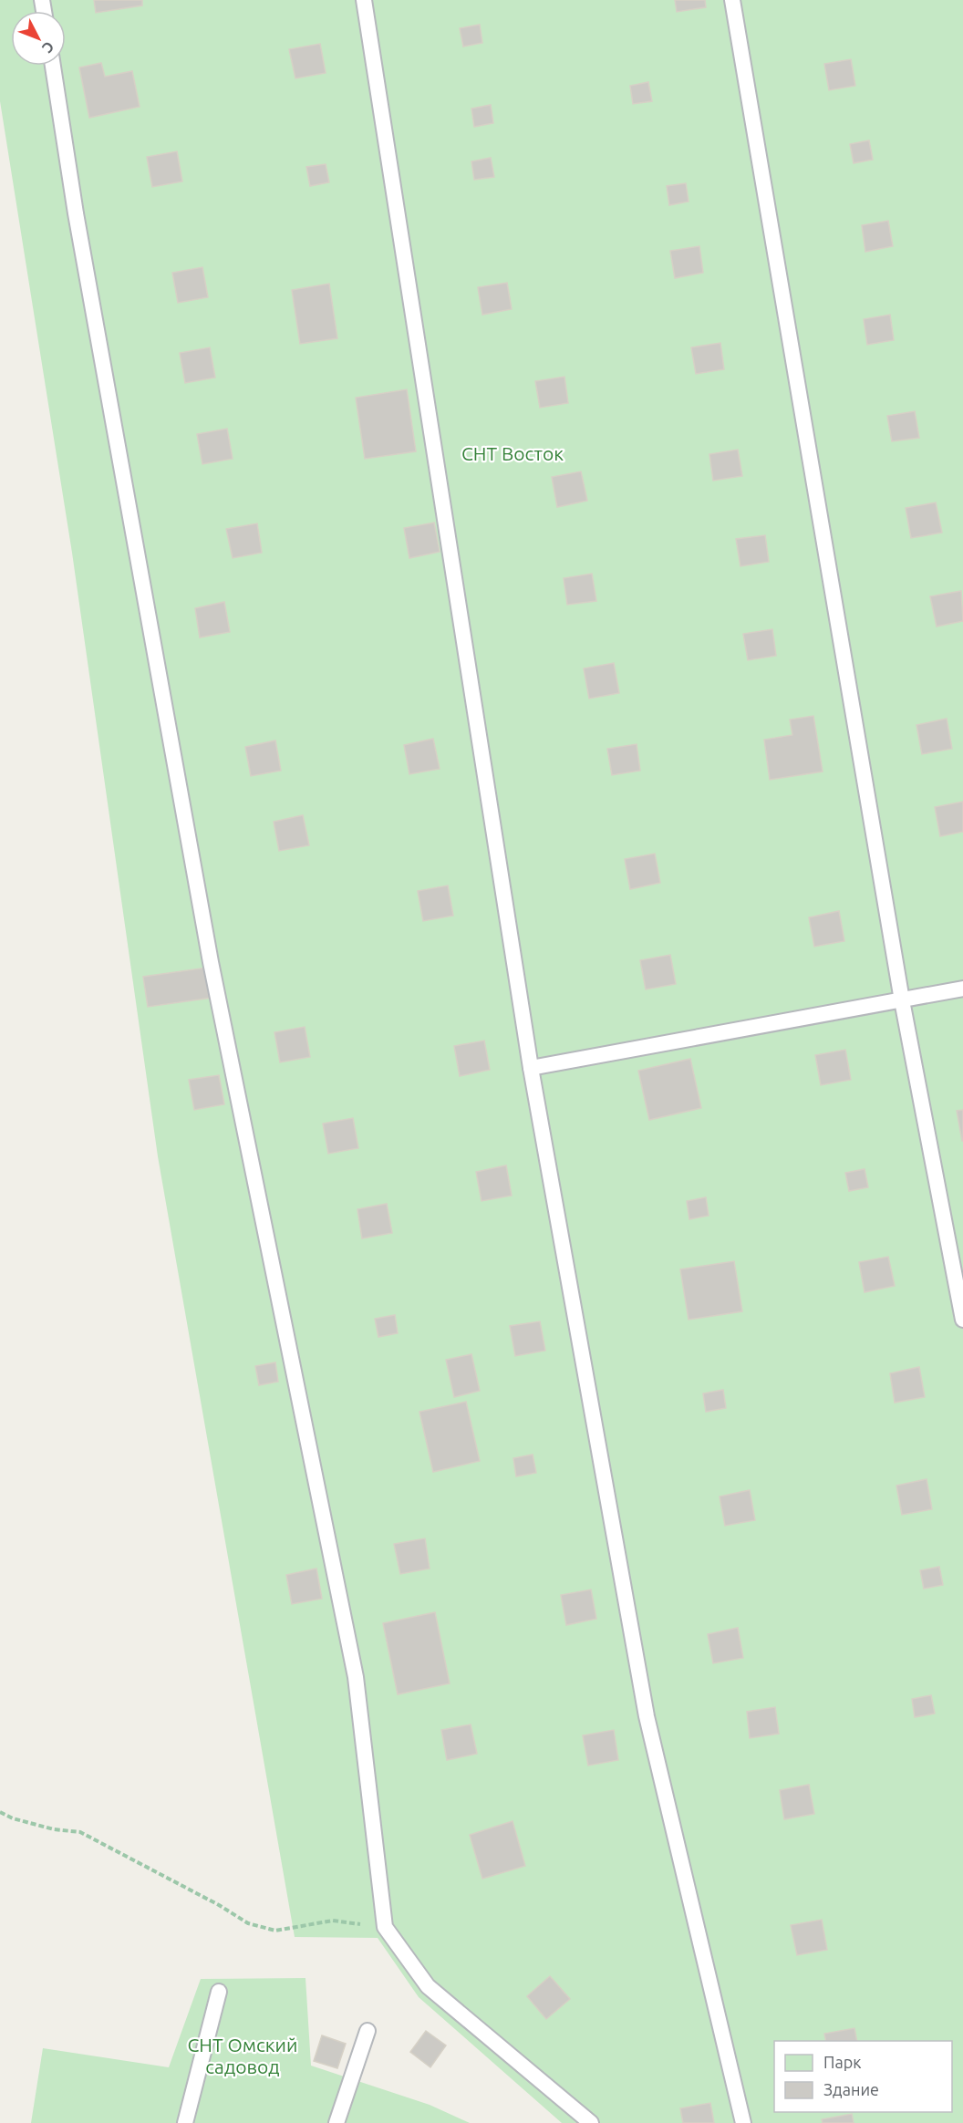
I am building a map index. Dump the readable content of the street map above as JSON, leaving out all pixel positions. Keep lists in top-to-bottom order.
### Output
{
  "parks": ["СНТ Восток", "СНТ Омский садовод"],
  "legend": ["Парк", "Здание"],
  "north": "bottom right"
}
